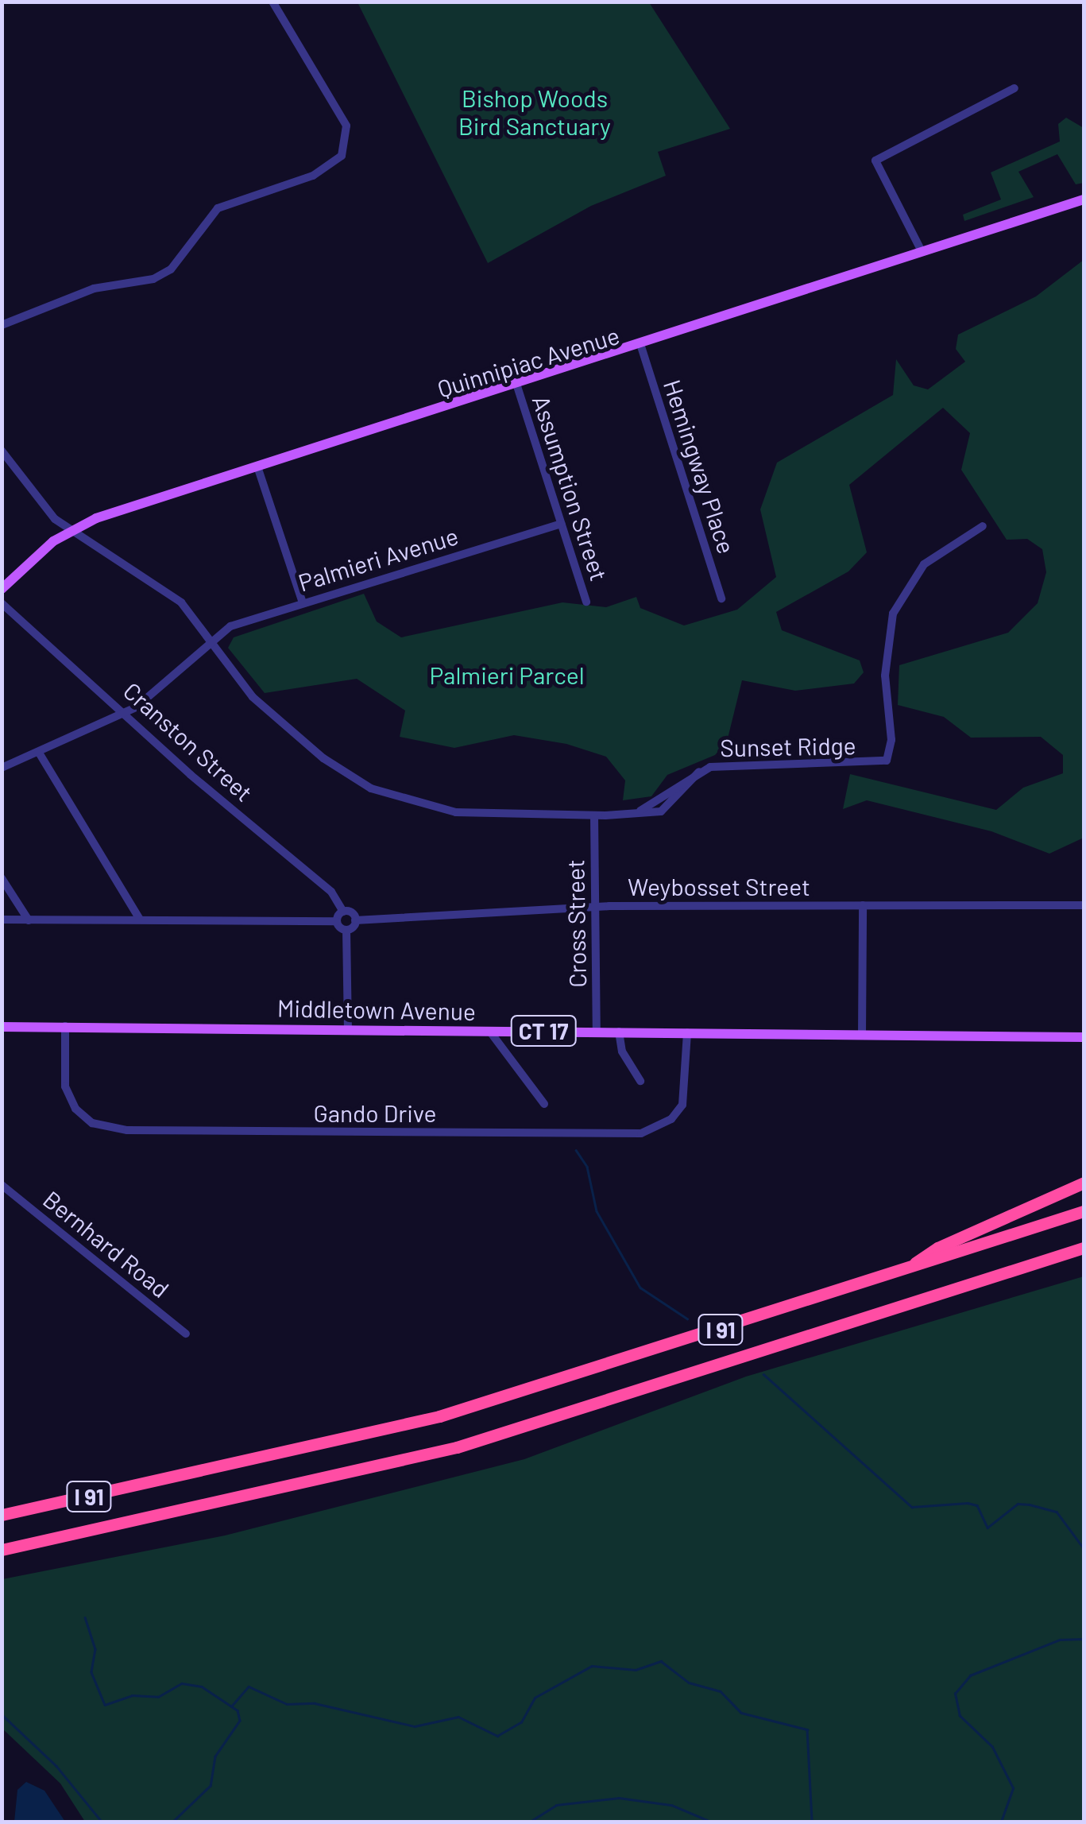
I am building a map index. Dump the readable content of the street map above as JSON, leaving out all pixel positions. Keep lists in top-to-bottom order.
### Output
{
  "streets": {
    "highway": ["I 91"],
    "main road": ["Quinnipiac Avenue", "Middletown Avenue", "CT 17"],
    "street": [
      "Hemingway Place",
      "Assumption Street",
      "Palmieri Avenue",
      "Cranston Street",
      "Sunset Ridge",
      "Weybosset Street",
      "Cross Street",
      "Gando Drive",
      "Bernhard Road"
    ]
  },
  "crossings": [
    ["Quinnipiac Avenue", "Hemingway Place"],
    ["Quinnipiac Avenue", "Assumption Street"],
    ["Quinnipiac Avenue", "Sunset Ridge"],
    ["Assumption Street", "Palmieri Avenue"],
    ["Palmieri Avenue", "Cranston Street"],
    ["Palmieri Avenue", "Sunset Ridge"],
    ["Cranston Street", "Weybosset Street"],
    ["Sunset Ridge", "Cross Street"],
    ["Weybosset Street", "Cross Street"],
    ["Cross Street", "Middletown Avenue"],
    ["Middletown Avenue", "Gando Drive"]
  ],
  "parks": ["Bishop Woods Bird Sanctuary", "Palmieri Parcel"]
}
